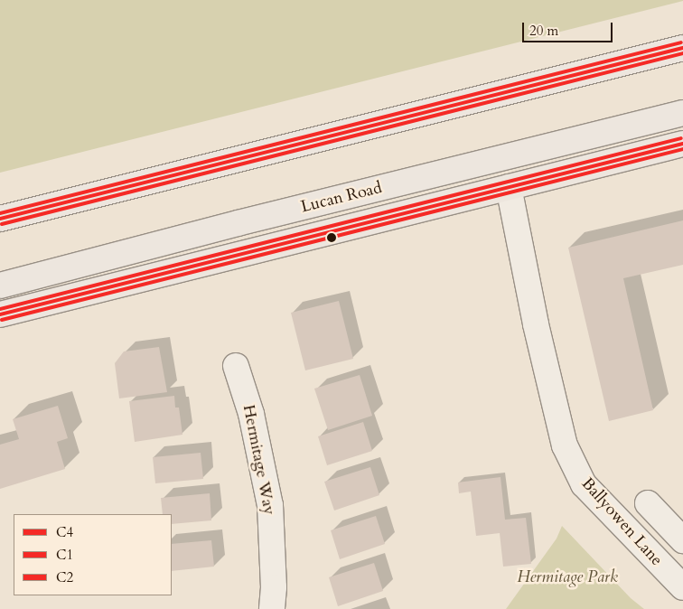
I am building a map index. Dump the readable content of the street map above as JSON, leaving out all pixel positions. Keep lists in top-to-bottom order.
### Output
{
  "streets": {
    "highway": ["Lucan Road"],
    "street": ["Hermitage Way", "Ballyowen Lane"]
  },
  "parks": ["Hermitage Park"],
  "lines": ["transit line C2", "transit line C4", "transit line C1"],
  "legend": ["C4", "C1", "C2"],
  "scale_bar": "20 m"
}
